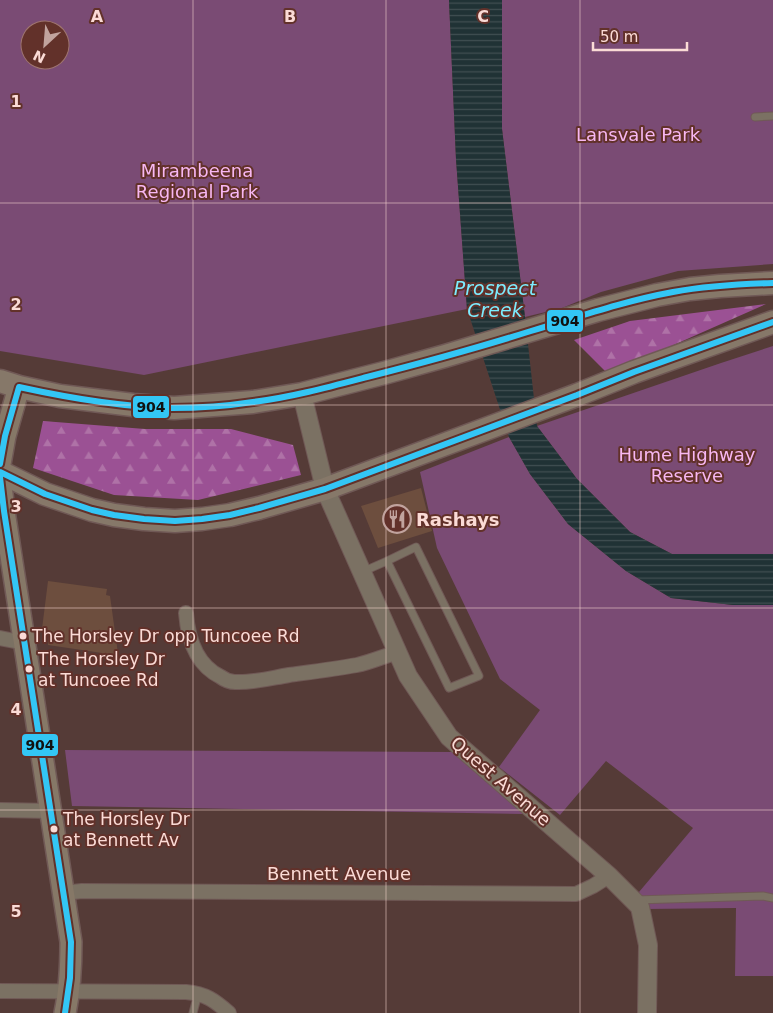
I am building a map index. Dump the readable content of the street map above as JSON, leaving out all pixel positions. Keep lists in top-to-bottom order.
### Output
{
  "streets": {
    "street": ["Quest Avenue", "Bennett Avenue"]
  },
  "crossings": [
    ["Quest Avenue", "Bennett Avenue"]
  ],
  "water": ["Prospect Creek"],
  "parks": ["Lansvale Park", "Mirambeena Regional Park", "Hume Highway Reserve"],
  "places": {
    "restaurant": ["Rashays"],
    "other": ["The Horsley Dr opp Tuncoee Rd", "The Horsley Dr at Tuncoee Rd", "The Horsley Dr at Bennett Av"]
  },
  "lines": ["transit line 904"],
  "scale_bar": "50 m",
  "north": "bottom left",
  "grid": {
    "columns": ["A", "B", "C"],
    "rows": [
      "1",
      "2",
      "3",
      "4",
      "5"
    ]
  }
}
